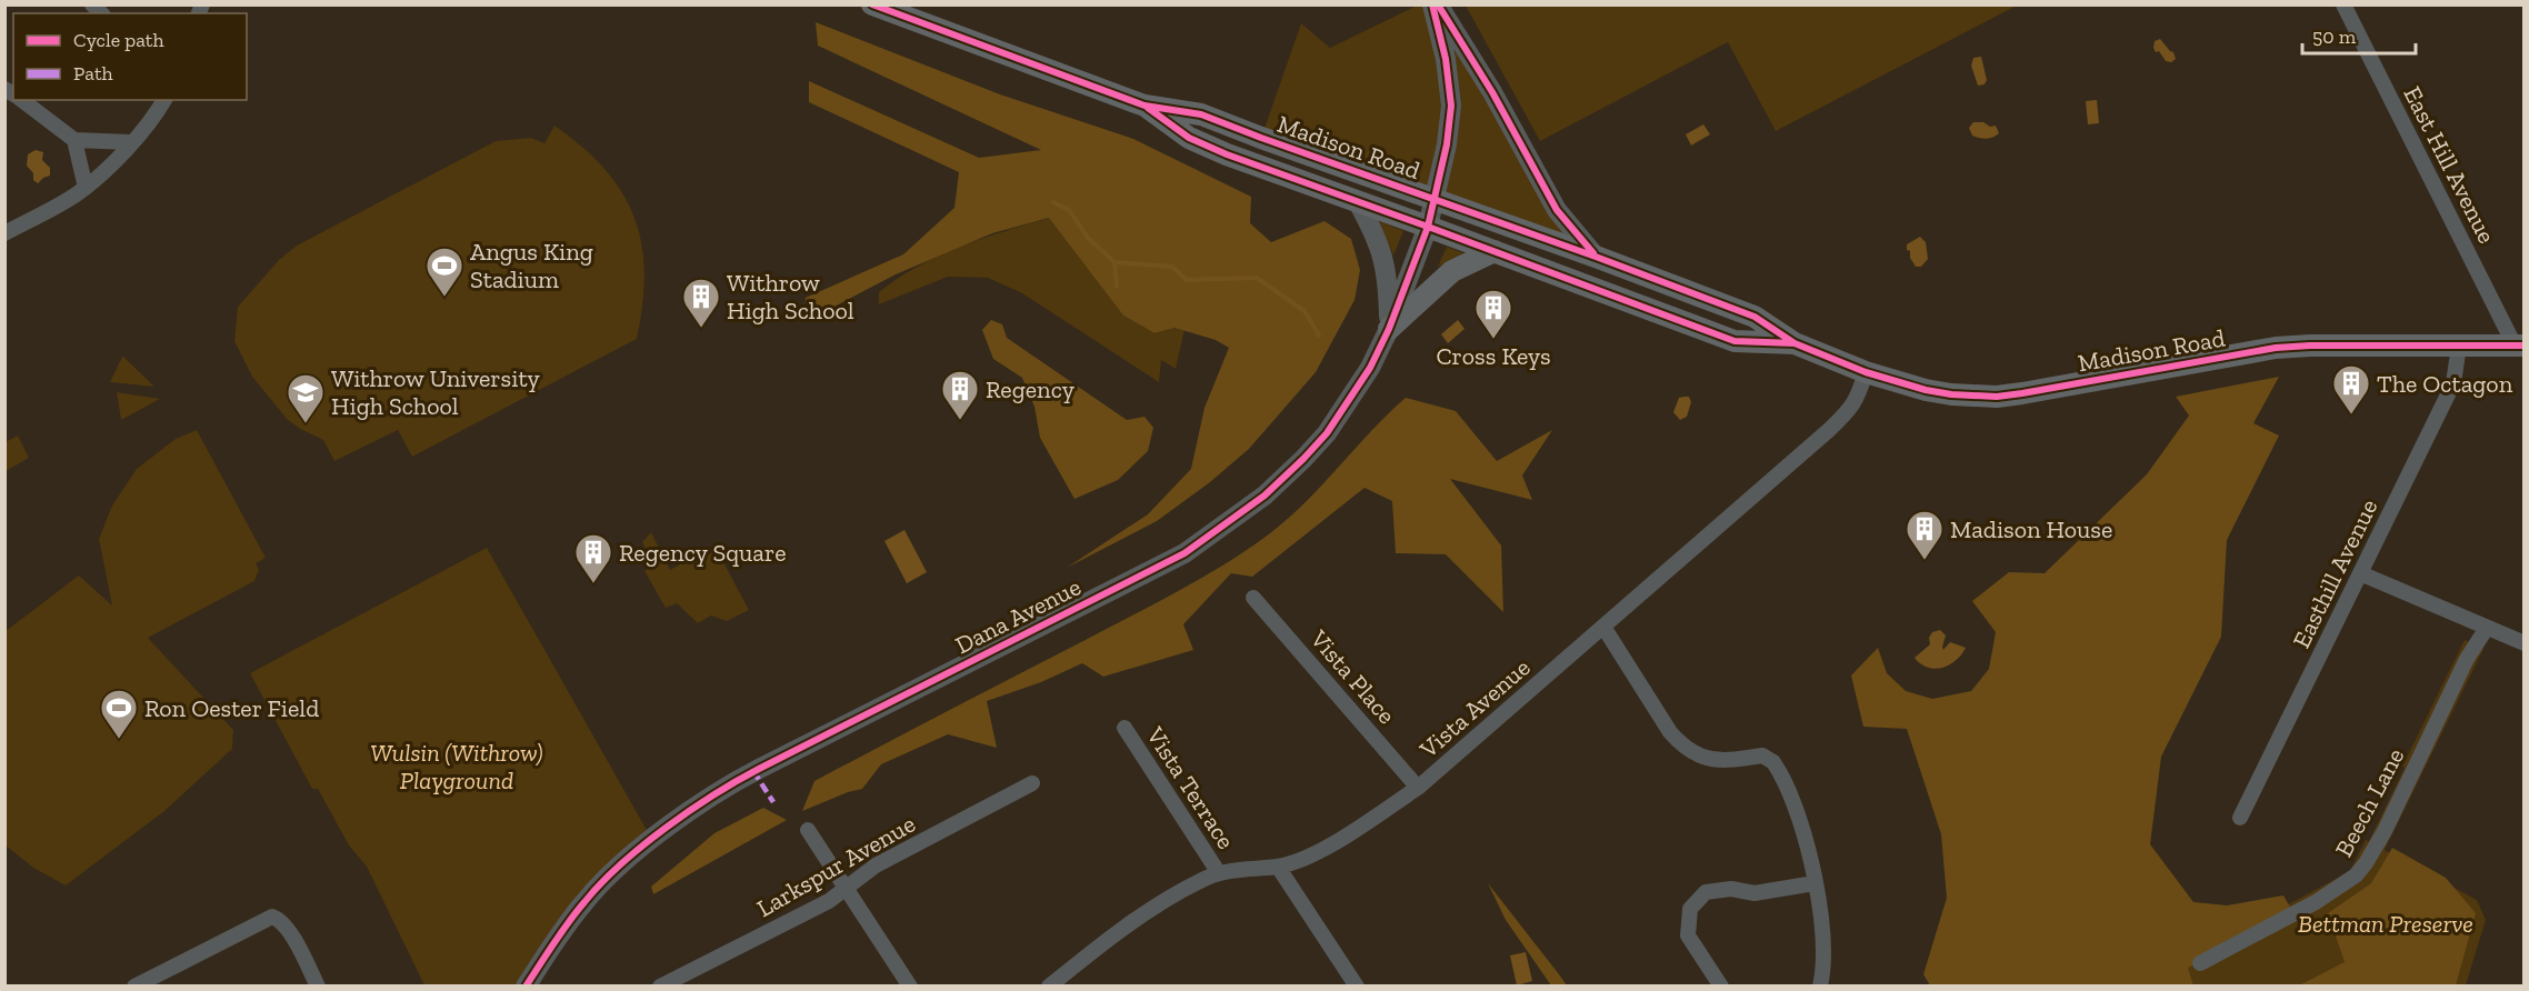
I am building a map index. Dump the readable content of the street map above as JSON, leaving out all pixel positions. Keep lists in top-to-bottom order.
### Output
{
  "streets": {
    "main road": ["Madison Road"],
    "street": [
      "East Hill Avenue",
      "Easthill Avenue",
      "Dana Avenue",
      "Vista Place",
      "Vista Avenue",
      "Vista Terrace",
      "Beech Lane",
      "Larkspur Avenue"
    ]
  },
  "crossings": [
    ["Madison Road", "East Hill Avenue"],
    ["Madison Road", "Easthill Avenue"],
    ["Madison Road", "Dana Avenue"],
    ["Madison Road", "Vista Avenue"],
    ["Vista Place", "Vista Avenue"],
    ["Vista Avenue", "Vista Terrace"]
  ],
  "parks": ["Wulsin (Withrow) Playground", "Bettman Preserve"],
  "places": {
    "sports": ["Angus King Stadium", "Ron Oester Field"],
    "building": [
      "Withrow High School",
      "Cross Keys",
      "The Octagon",
      "Regency",
      "Madison House",
      "Regency Square"
    ],
    "school or university": ["Withrow University High School"]
  },
  "legend": ["Cycle path", "Path"],
  "scale_bar": "50 m"
}
